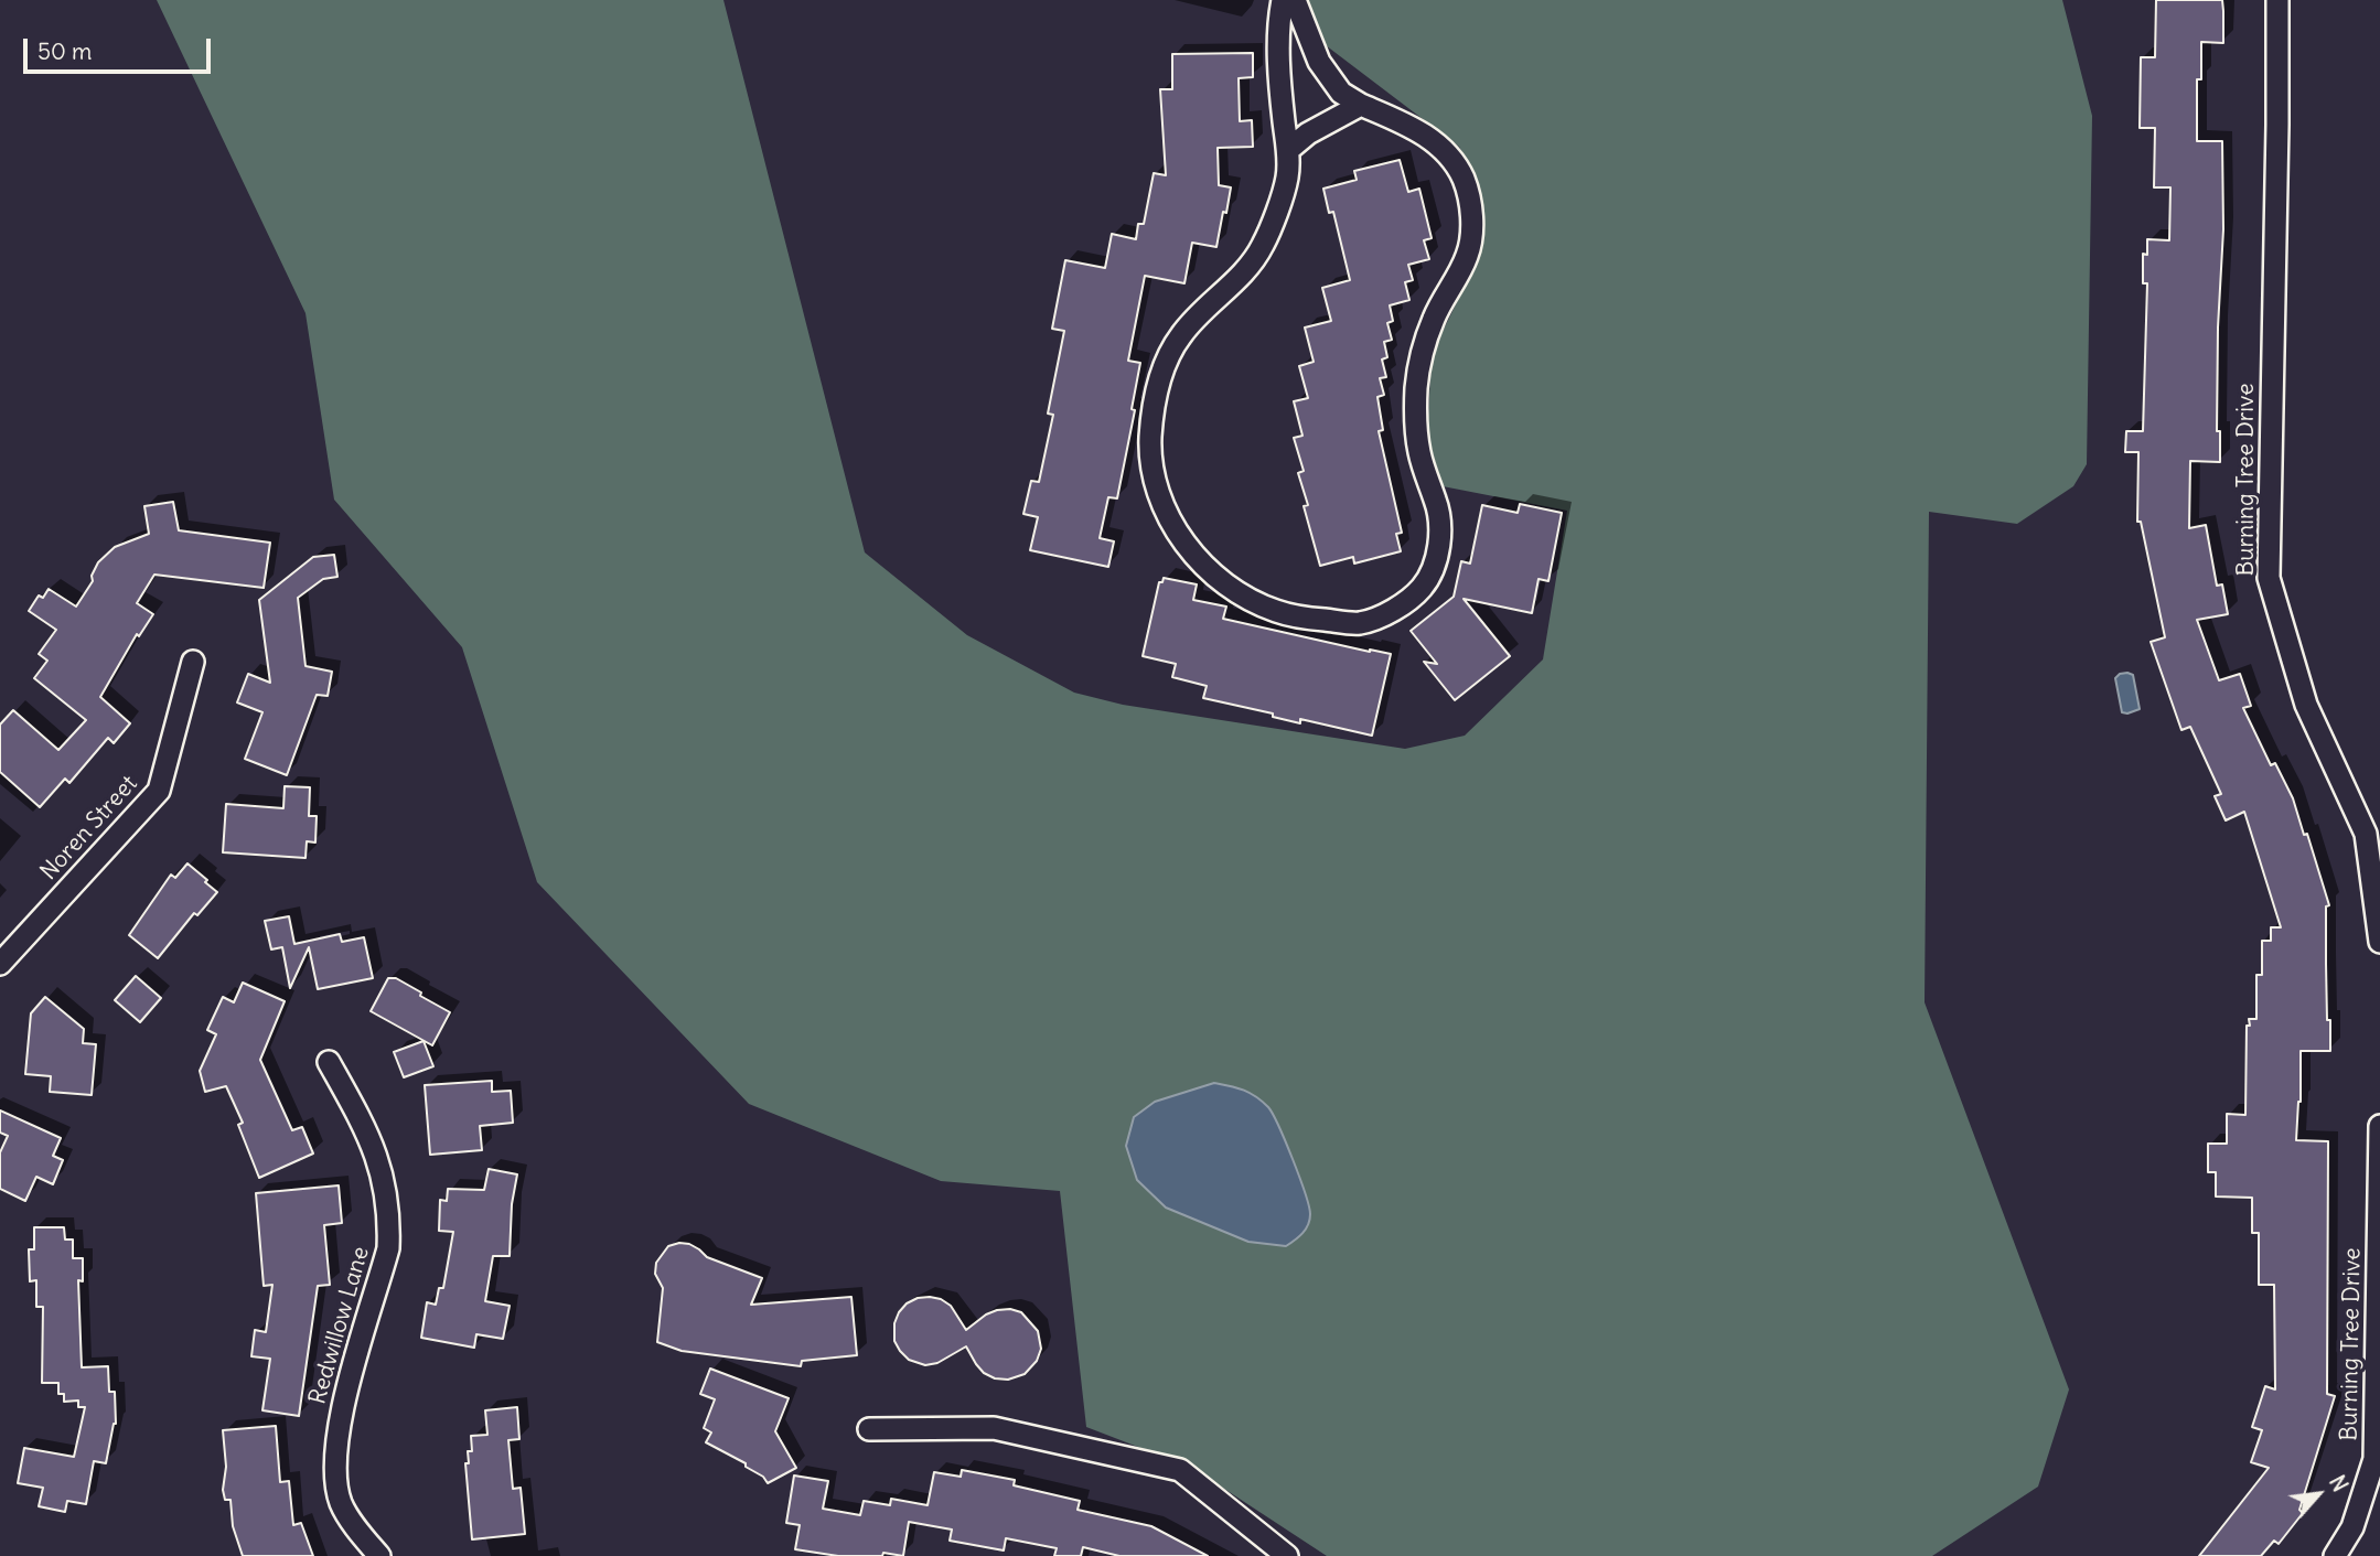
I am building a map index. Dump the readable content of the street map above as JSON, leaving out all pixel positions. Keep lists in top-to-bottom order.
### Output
{
  "streets": {
    "street": ["Burning Tree Drive", "Noren Street", "Redwillow Lane"]
  },
  "scale_bar": "50 m",
  "north": "top right"
}
